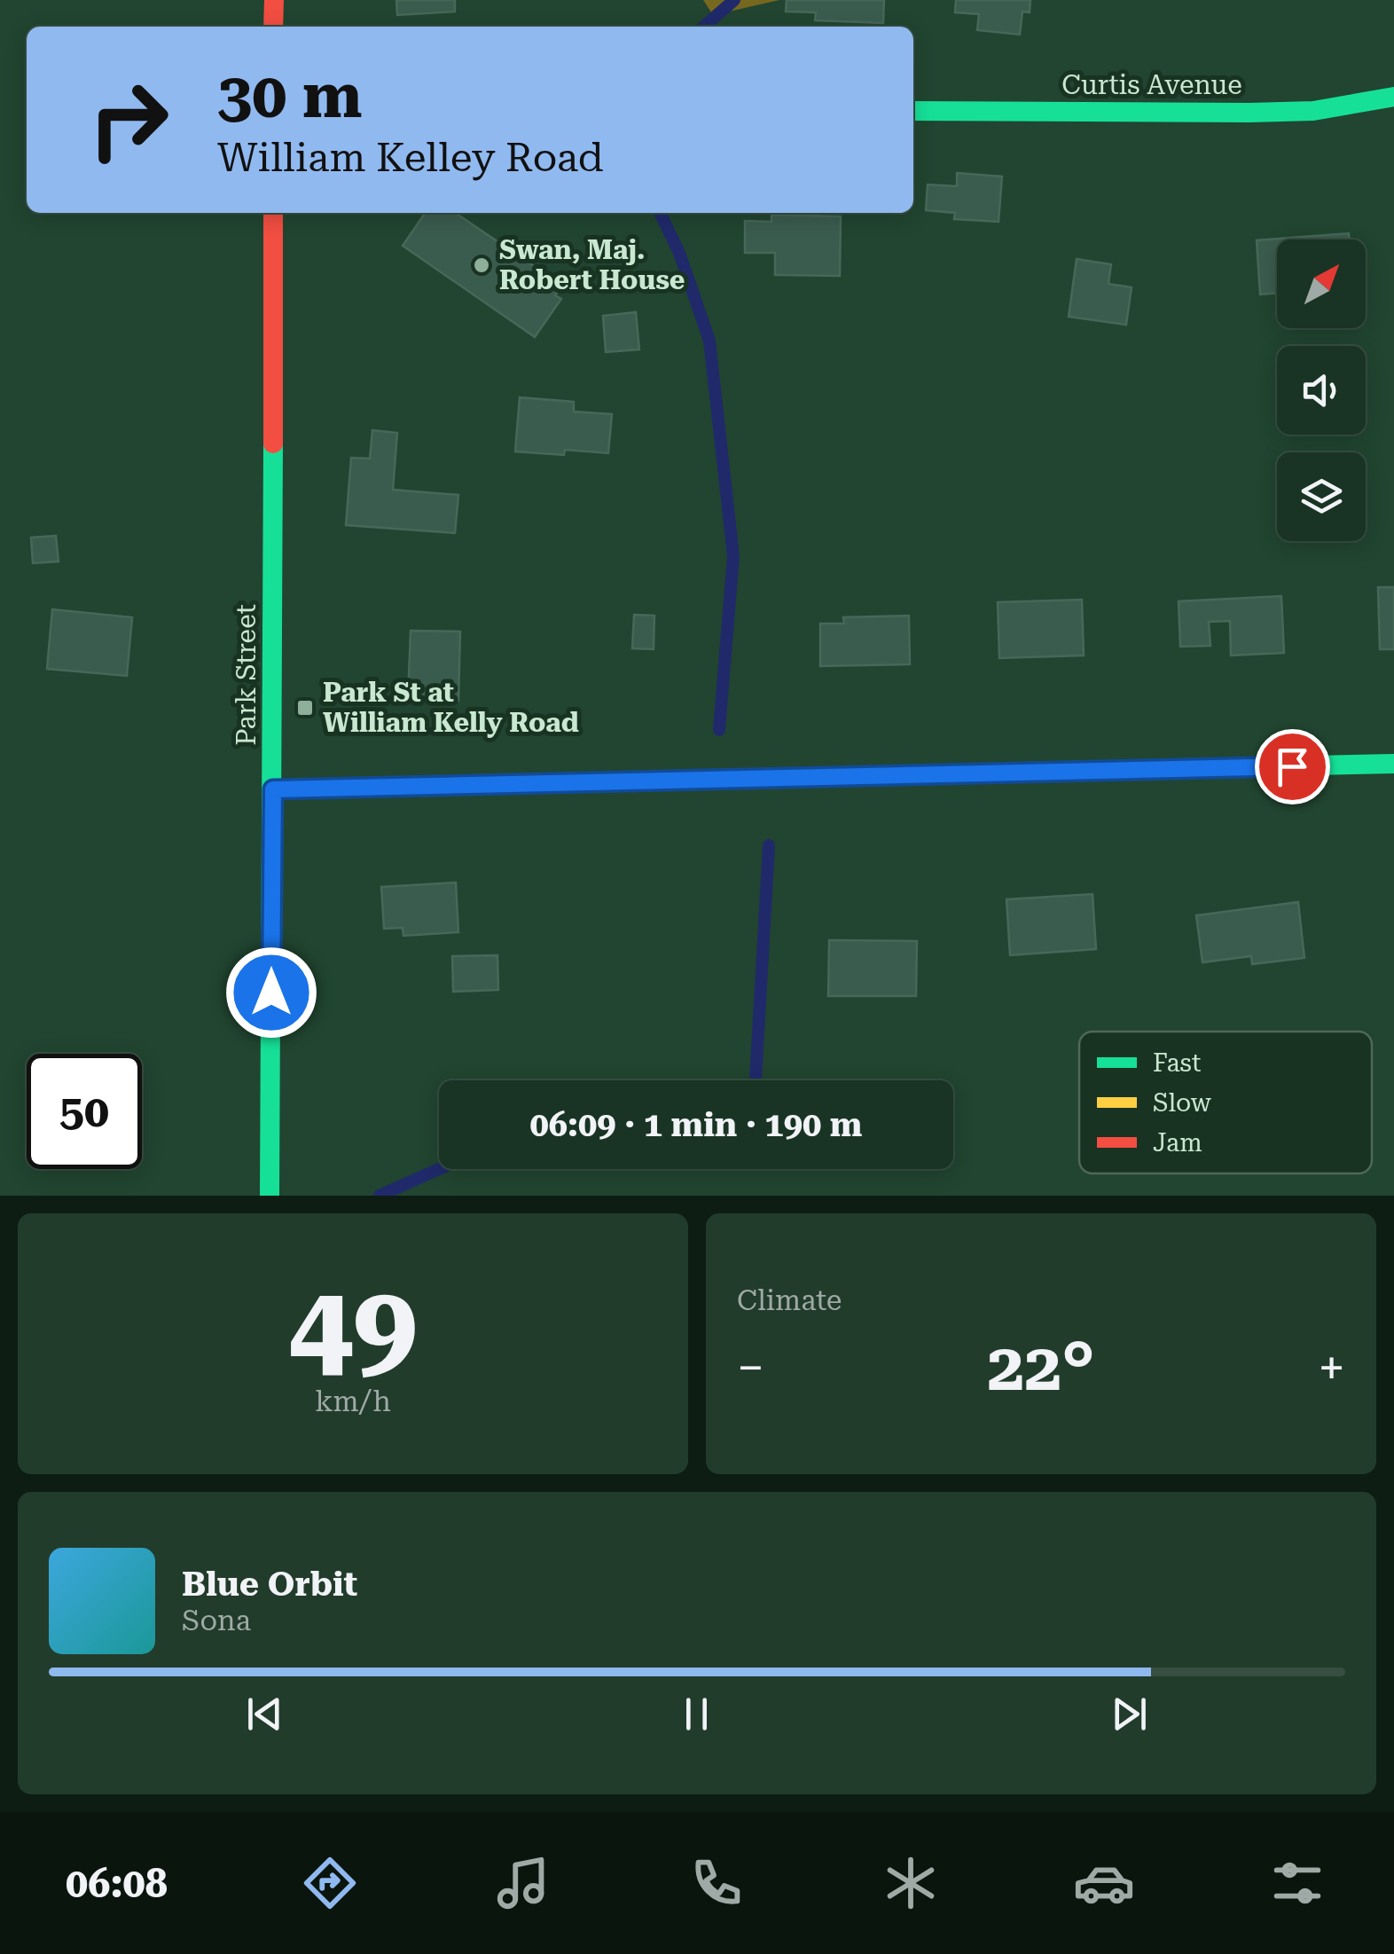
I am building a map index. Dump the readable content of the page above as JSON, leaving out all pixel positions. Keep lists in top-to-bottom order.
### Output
{
  "streets": {
    "street": ["Curtis Avenue", "Park Street"]
  },
  "places": {
    "other": ["Swan, Maj. Robert House"],
    "transit": ["Park St at William Kelly Road"]
  },
  "legend": ["Fast", "Slow", "Jam"],
  "north": "top right",
  "page": {
    "turn": ["30 m", "William Kelley Road"],
    "limit": "50",
    "trip": "06:09 · 1 min · 190 m",
    "tile": [
      ["49", "km/h"],
      "Climate"
    ],
    "heat": ["−", "22°", "+"],
    "song": ["Blue Orbit", "Sona"],
    "tabs": "06:08"
  }
}
